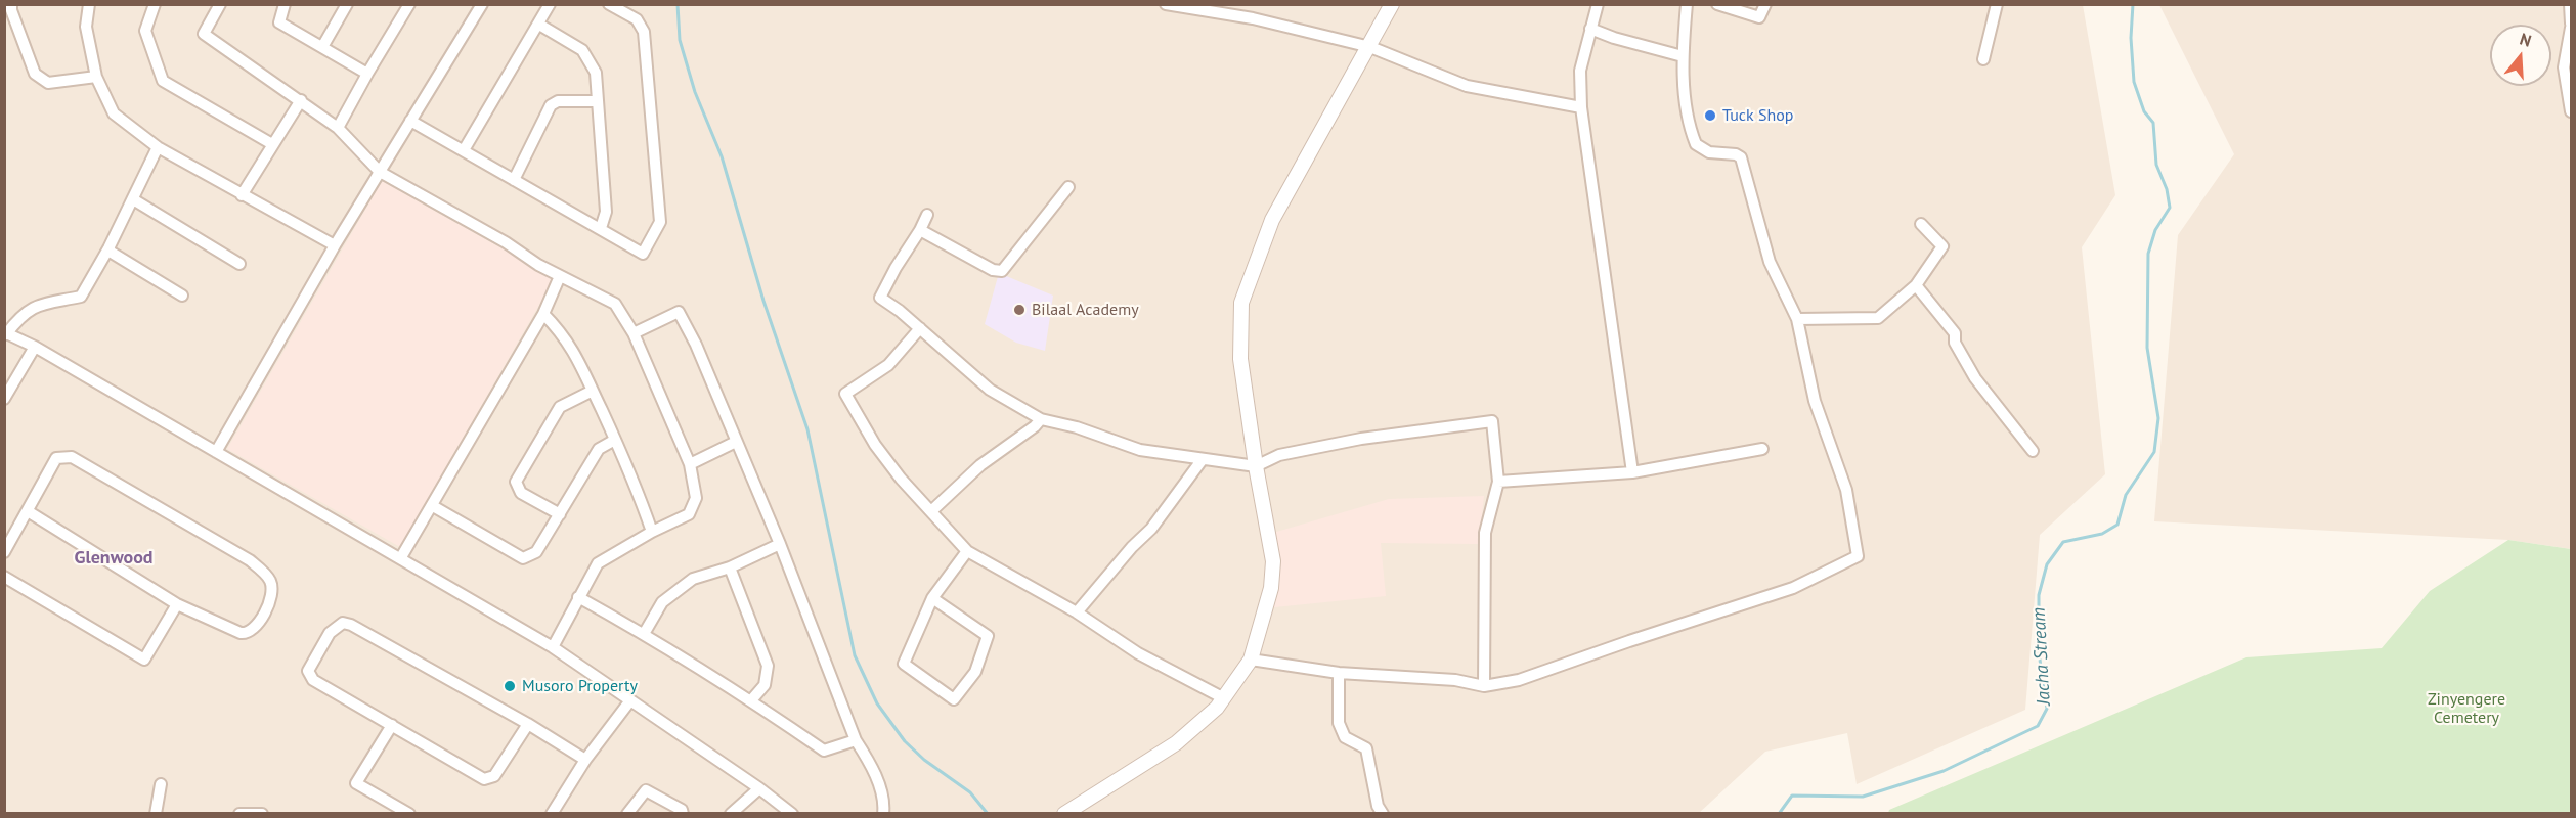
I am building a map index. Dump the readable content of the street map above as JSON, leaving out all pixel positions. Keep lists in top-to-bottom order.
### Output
{
  "districts": ["Glenwood"],
  "water": ["Jacha Stream"],
  "parks": ["Zinyengere Cemetery"],
  "places": ["Tuck Shop", "Bilaal Academy", "Musoro Property"],
  "north": "top"
}
